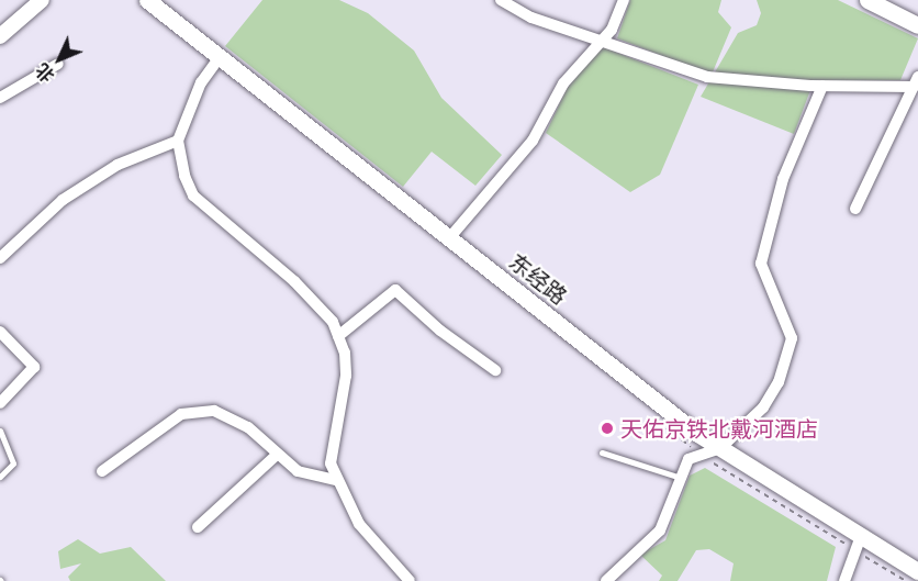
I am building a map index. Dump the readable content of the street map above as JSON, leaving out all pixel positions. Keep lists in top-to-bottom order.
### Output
{
  "streets": {
    "main road": ["东经路"]
  },
  "places": ["天佑京铁北戴河酒店"],
  "north": "bottom left"
}
